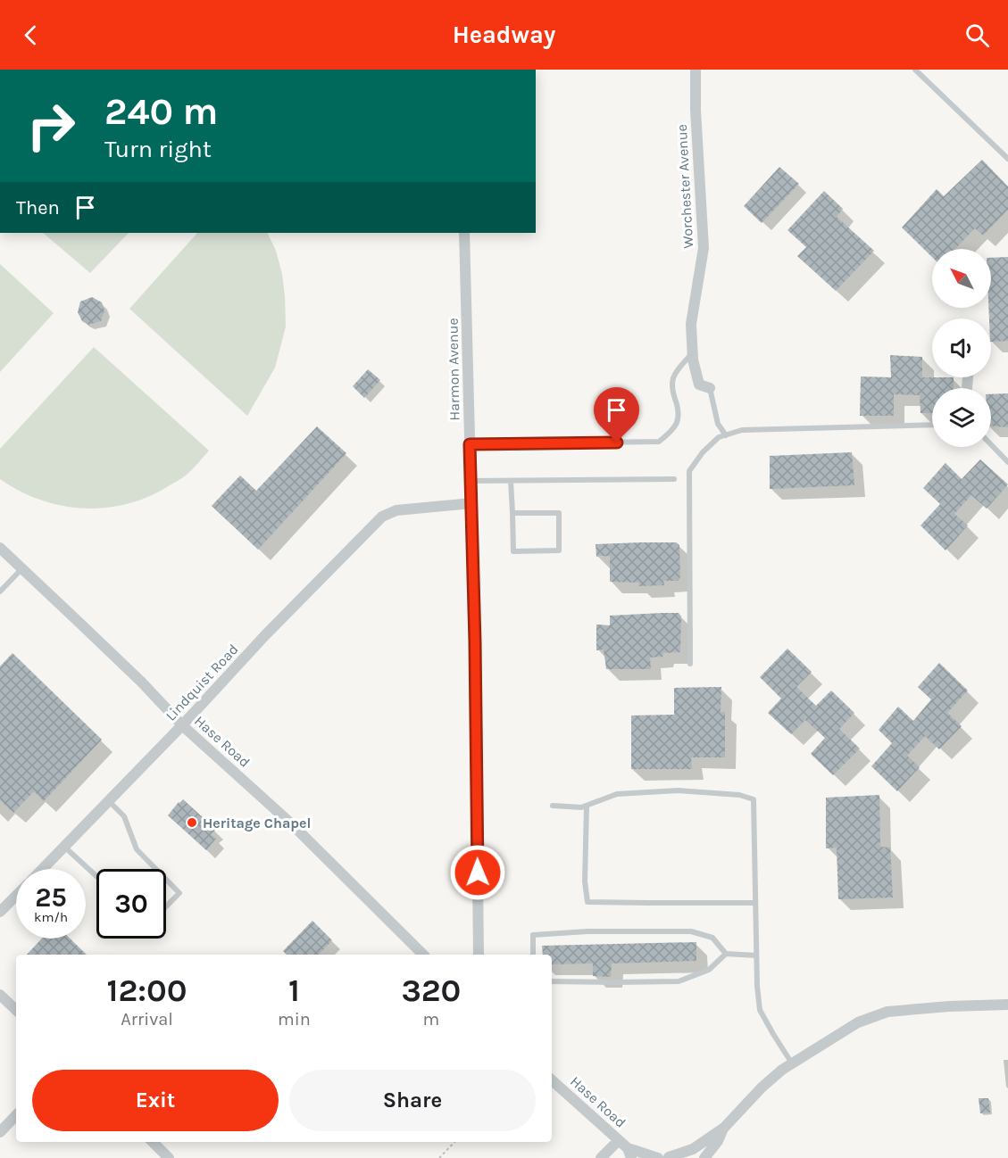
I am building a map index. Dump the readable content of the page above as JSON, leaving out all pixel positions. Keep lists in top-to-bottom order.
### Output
{
  "streets": {
    "street": [
      "Worchester Avenue",
      "Harmon Avenue",
      "Lindquist Road",
      "Hase Road"
    ]
  },
  "crossings": [
    ["Harmon Avenue", "Lindquist Road"],
    ["Lindquist Road", "Hase Road"]
  ],
  "places": ["Heritage Chapel"],
  "north": "top left",
  "page": {
    "header": "Headway",
    "turn": ["240 m", "Turn right"],
    "then": "Then",
    "speed": "25 km/h",
    "limit": "30",
    "eta": [
      "12:00",
      "Arrival",
      "1",
      "min",
      "320",
      "m"
    ],
    "buttons": ["Exit", "Share"]
  }
}
